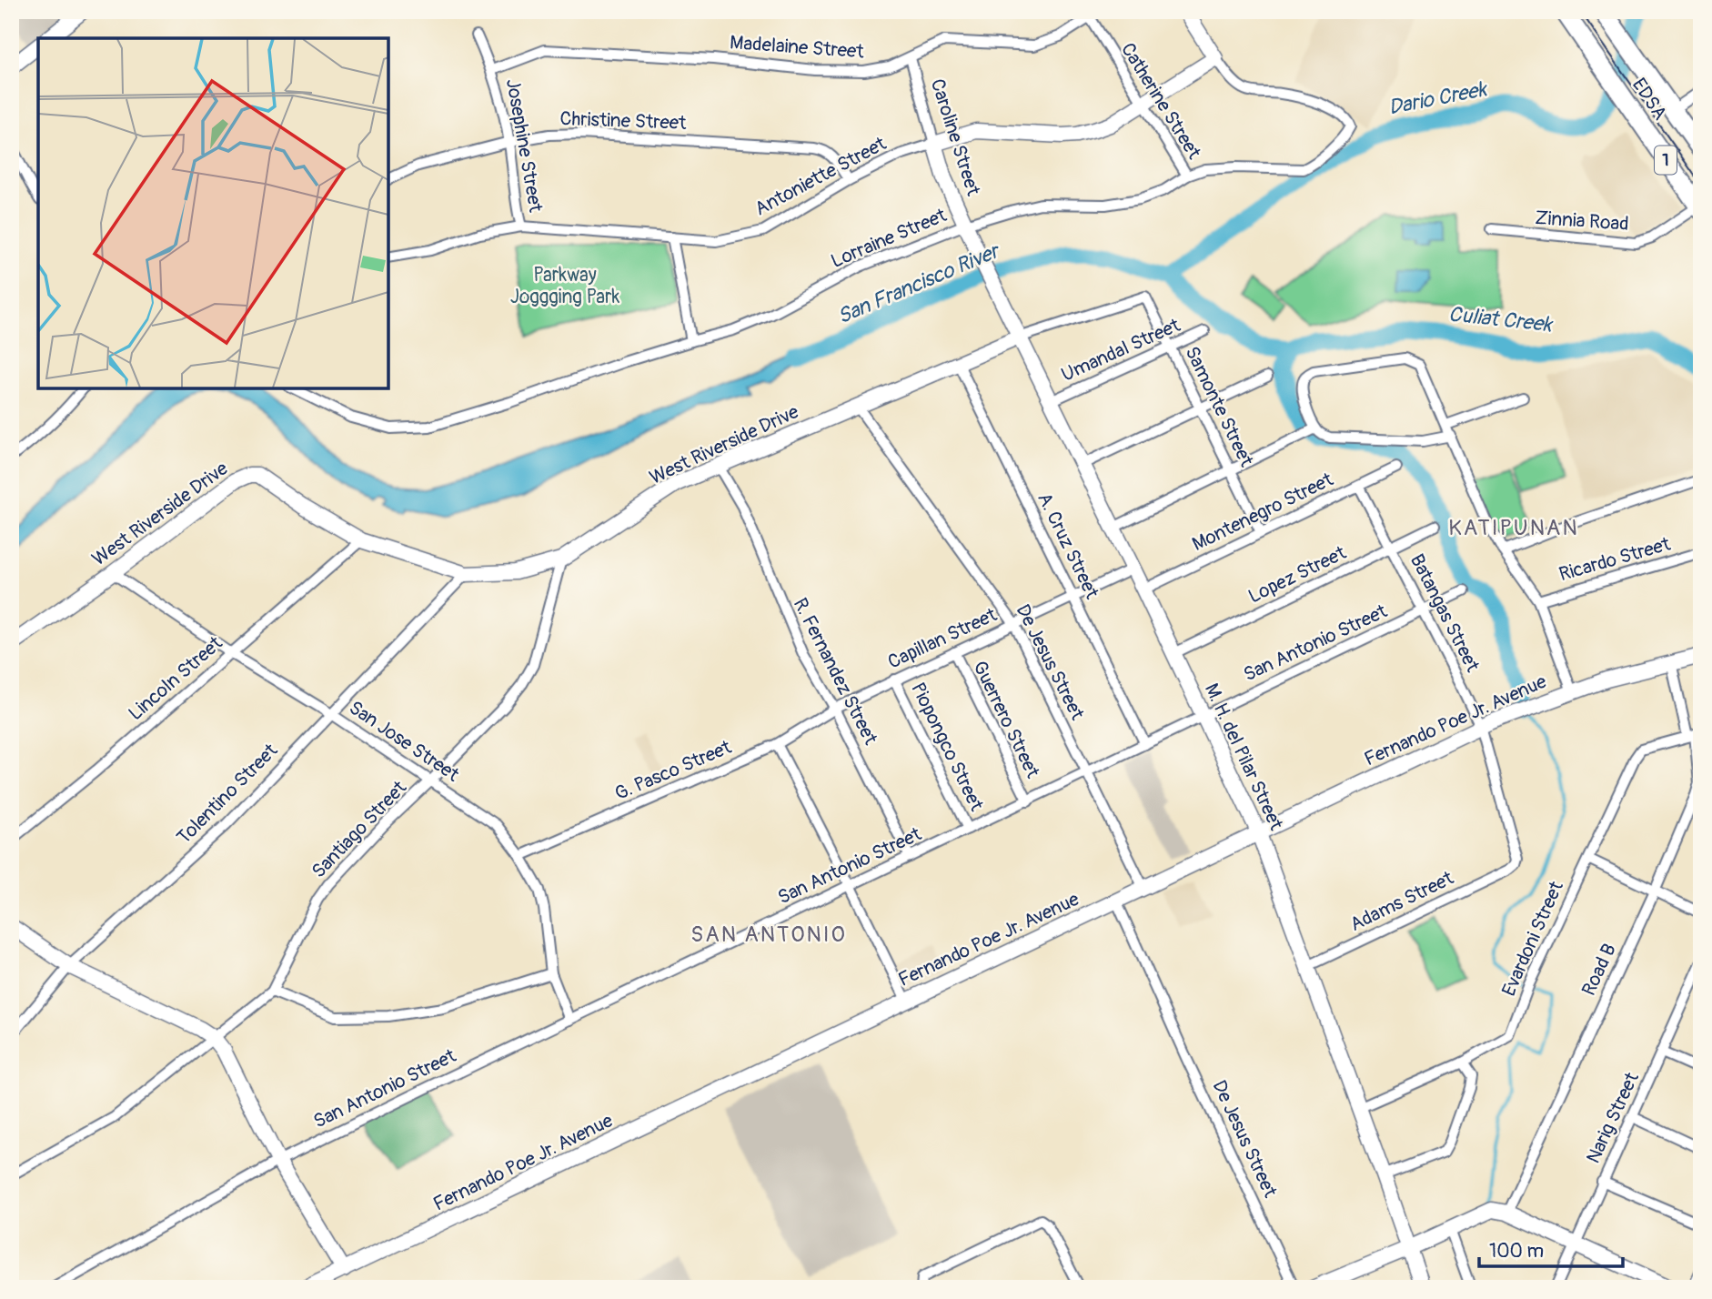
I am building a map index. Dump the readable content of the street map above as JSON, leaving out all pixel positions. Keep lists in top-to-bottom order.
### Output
{
  "streets": {
    "highway": ["EDSA", "1"],
    "street": [
      "Madelaine Street",
      "Catherine Street",
      "Christine Street",
      "Caroline Street",
      "Josephine Street",
      "Antoniette Street",
      "Zinnia Road",
      "Lorraine Street",
      "Umandal Street",
      "Samonte Street",
      "West Riverside Drive",
      "Montenegro Street",
      "A. Cruz Street",
      "Ricardo Street",
      "Lopez Street",
      "Batangas Street",
      "Capillan Street",
      "San Antonio Street",
      "De Jesus Street",
      "R. Fernandez Street",
      "Lincoln Street",
      "Guerrero Street",
      "Fernando Poe Jr. Avenue",
      "San Jose Street",
      "Piopongco Street",
      "M. H. del Pilar Street",
      "G. Pasco Street",
      "Tolentino Street",
      "Santiago Street",
      "Adams Street",
      "Evardoni Street",
      "Road B",
      "Narig Street"
    ]
  },
  "crossings": [
    ["Madelaine Street", "Catherine Street"],
    ["Madelaine Street", "Caroline Street"],
    ["Madelaine Street", "Josephine Street"],
    ["EDSA", "Zinnia Road"],
    ["Catherine Street", "Antoniette Street"],
    ["Catherine Street", "Lorraine Street"],
    ["Christine Street", "Josephine Street"],
    ["Christine Street", "Antoniette Street"],
    ["Caroline Street", "Antoniette Street"],
    ["Caroline Street", "Lorraine Street"],
    ["Caroline Street", "M. H. del Pilar Street"],
    ["Josephine Street", "Antoniette Street"],
    ["Antoniette Street", "Lorraine Street"],
    ["Umandal Street", "Samonte Street"],
    ["Umandal Street", "M. H. del Pilar Street"],
    ["Samonte Street", "West Riverside Drive"],
    ["Samonte Street", "Montenegro Street"],
    ["West Riverside Drive", "A. Cruz Street"],
    ["West Riverside Drive", "De Jesus Street"],
    ["West Riverside Drive", "R. Fernandez Street"],
    ["West Riverside Drive", "Lincoln Street"],
    ["West Riverside Drive", "San Jose Street"],
    ["West Riverside Drive", "M. H. del Pilar Street"],
    ["West Riverside Drive", "Tolentino Street"],
    ["West Riverside Drive", "Santiago Street"],
    ["Montenegro Street", "Batangas Street"],
    ["Montenegro Street", "M. H. del Pilar Street"],
    ["A. Cruz Street", "Capillan Street"],
    ["A. Cruz Street", "San Antonio Street"],
    ["Lopez Street", "Batangas Street"],
    ["Lopez Street", "M. H. del Pilar Street"],
    ["Batangas Street", "San Antonio Street"],
    ["Batangas Street", "Fernando Poe Jr. Avenue"],
    ["Batangas Street", "Adams Street"],
    ["Capillan Street", "De Jesus Street"],
    ["Capillan Street", "R. Fernandez Street"],
    ["Capillan Street", "Guerrero Street"],
    ["Capillan Street", "Piopongco Street"],
    ["Capillan Street", "M. H. del Pilar Street"],
    ["Capillan Street", "G. Pasco Street"],
    ["San Antonio Street", "De Jesus Street"],
    ["San Antonio Street", "R. Fernandez Street"],
    ["San Antonio Street", "Guerrero Street"],
    ["San Antonio Street", "San Jose Street"],
    ["San Antonio Street", "Piopongco Street"],
    ["San Antonio Street", "M. H. del Pilar Street"],
    ["De Jesus Street", "Fernando Poe Jr. Avenue"],
    ["R. Fernandez Street", "G. Pasco Street"],
    ["Lincoln Street", "San Jose Street"],
    ["Fernando Poe Jr. Avenue", "M. H. del Pilar Street"],
    ["Fernando Poe Jr. Avenue", "Road B"],
    ["San Jose Street", "G. Pasco Street"],
    ["San Jose Street", "Tolentino Street"],
    ["San Jose Street", "Santiago Street"],
    ["M. H. del Pilar Street", "Adams Street"],
    ["M. H. del Pilar Street", "Evardoni Street"],
    ["Evardoni Street", "Road B"]
  ],
  "districts": ["KATIPUNAN", "SAN ANTONIO"],
  "water": ["Dario Creek", "San Francisco River", "Culiat Creek"],
  "parks": ["Parkway Joggging Park"],
  "scale_bar": "100 m"
}
